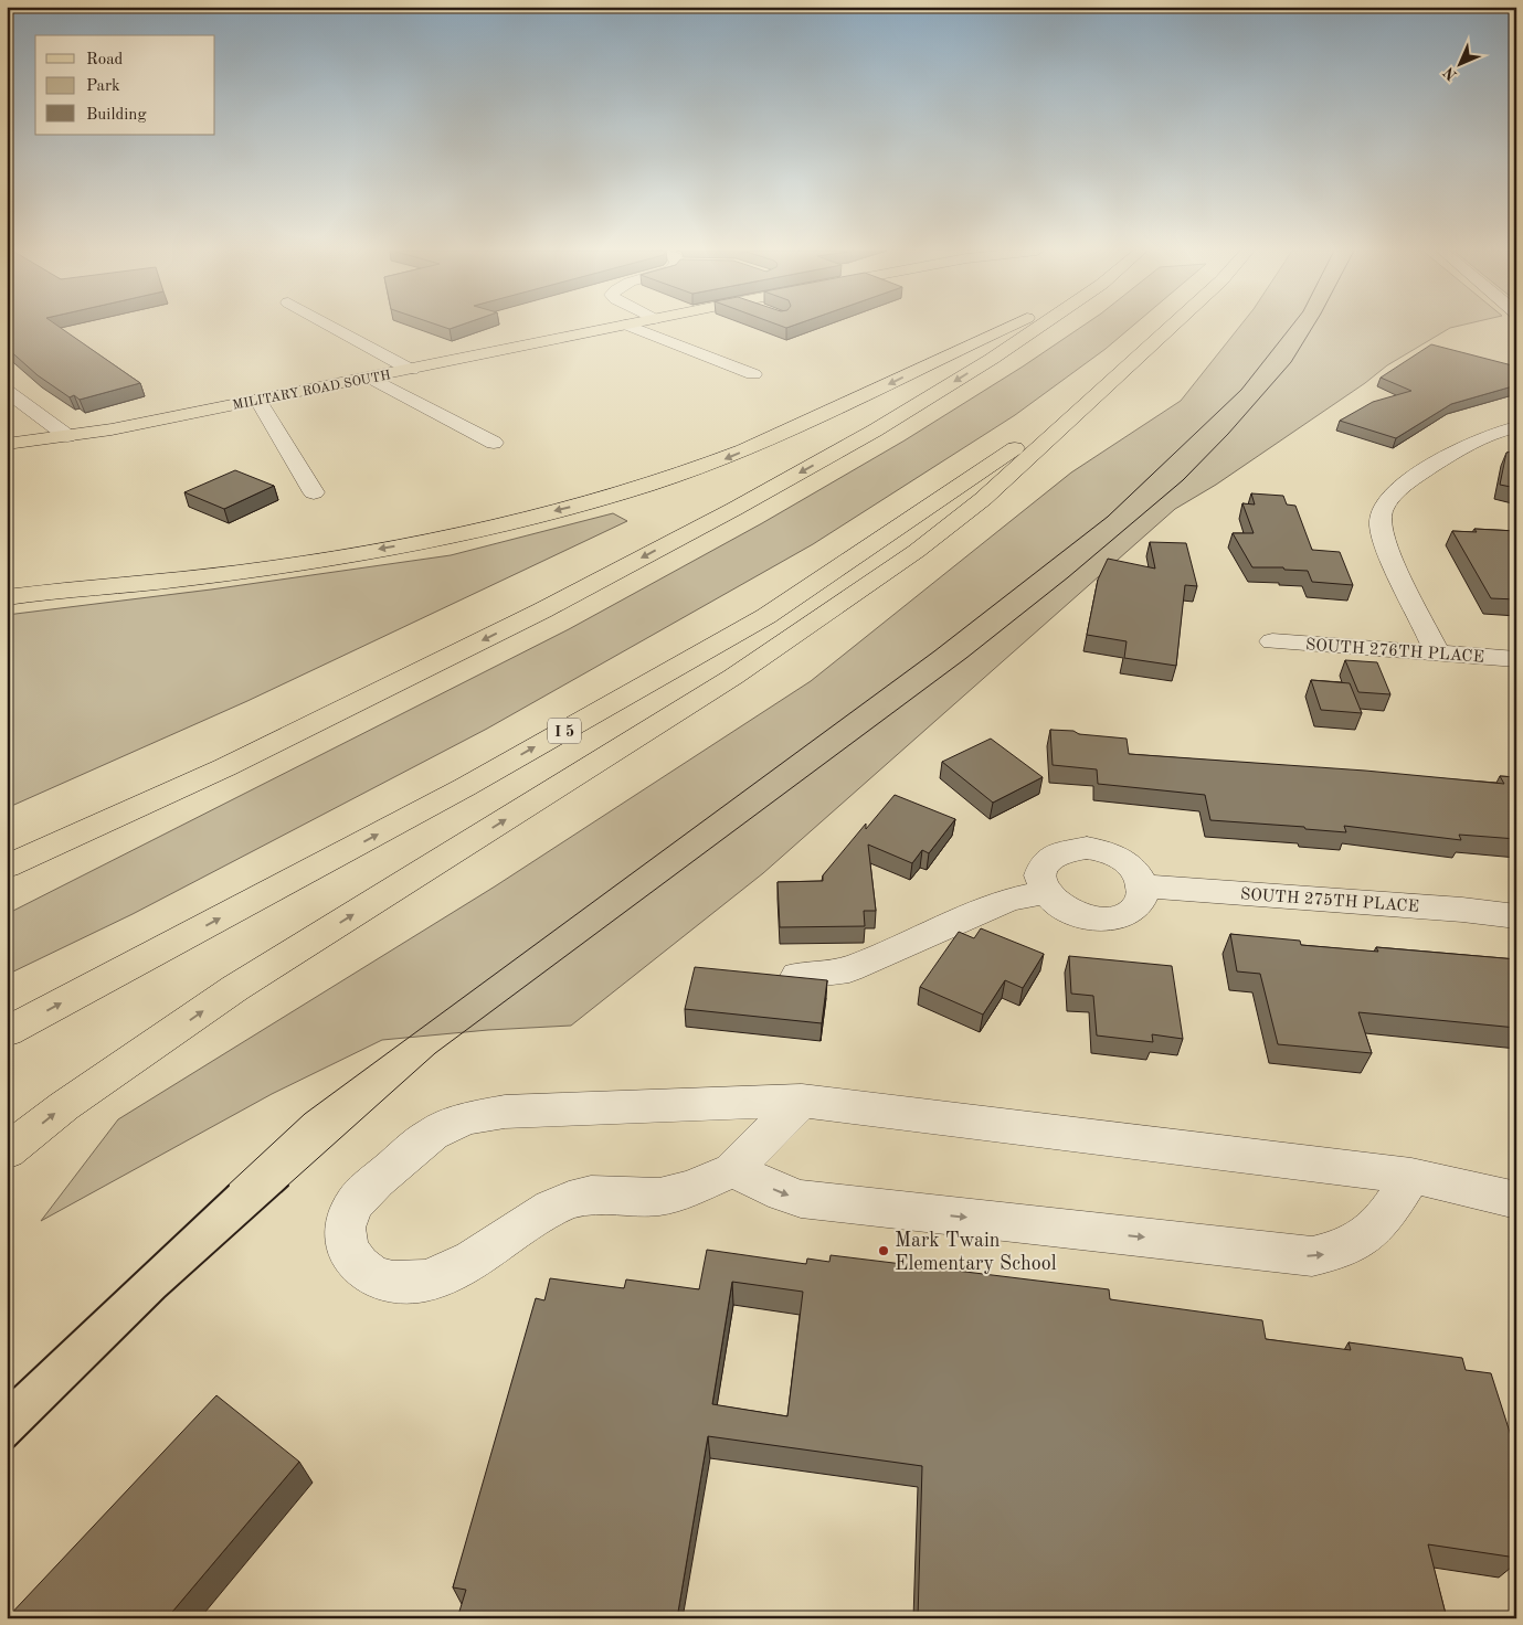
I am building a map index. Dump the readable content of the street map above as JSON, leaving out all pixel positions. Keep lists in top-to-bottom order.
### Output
{
  "streets": {
    "main road": ["MILITARY ROAD SOUTH", "I 5"],
    "street": ["SOUTH 276TH PLACE", "SOUTH 275TH PLACE"]
  },
  "places": ["Mark Twain Elementary School"],
  "legend": ["Road", "Park", "Building"],
  "north": "bottom left"
}
